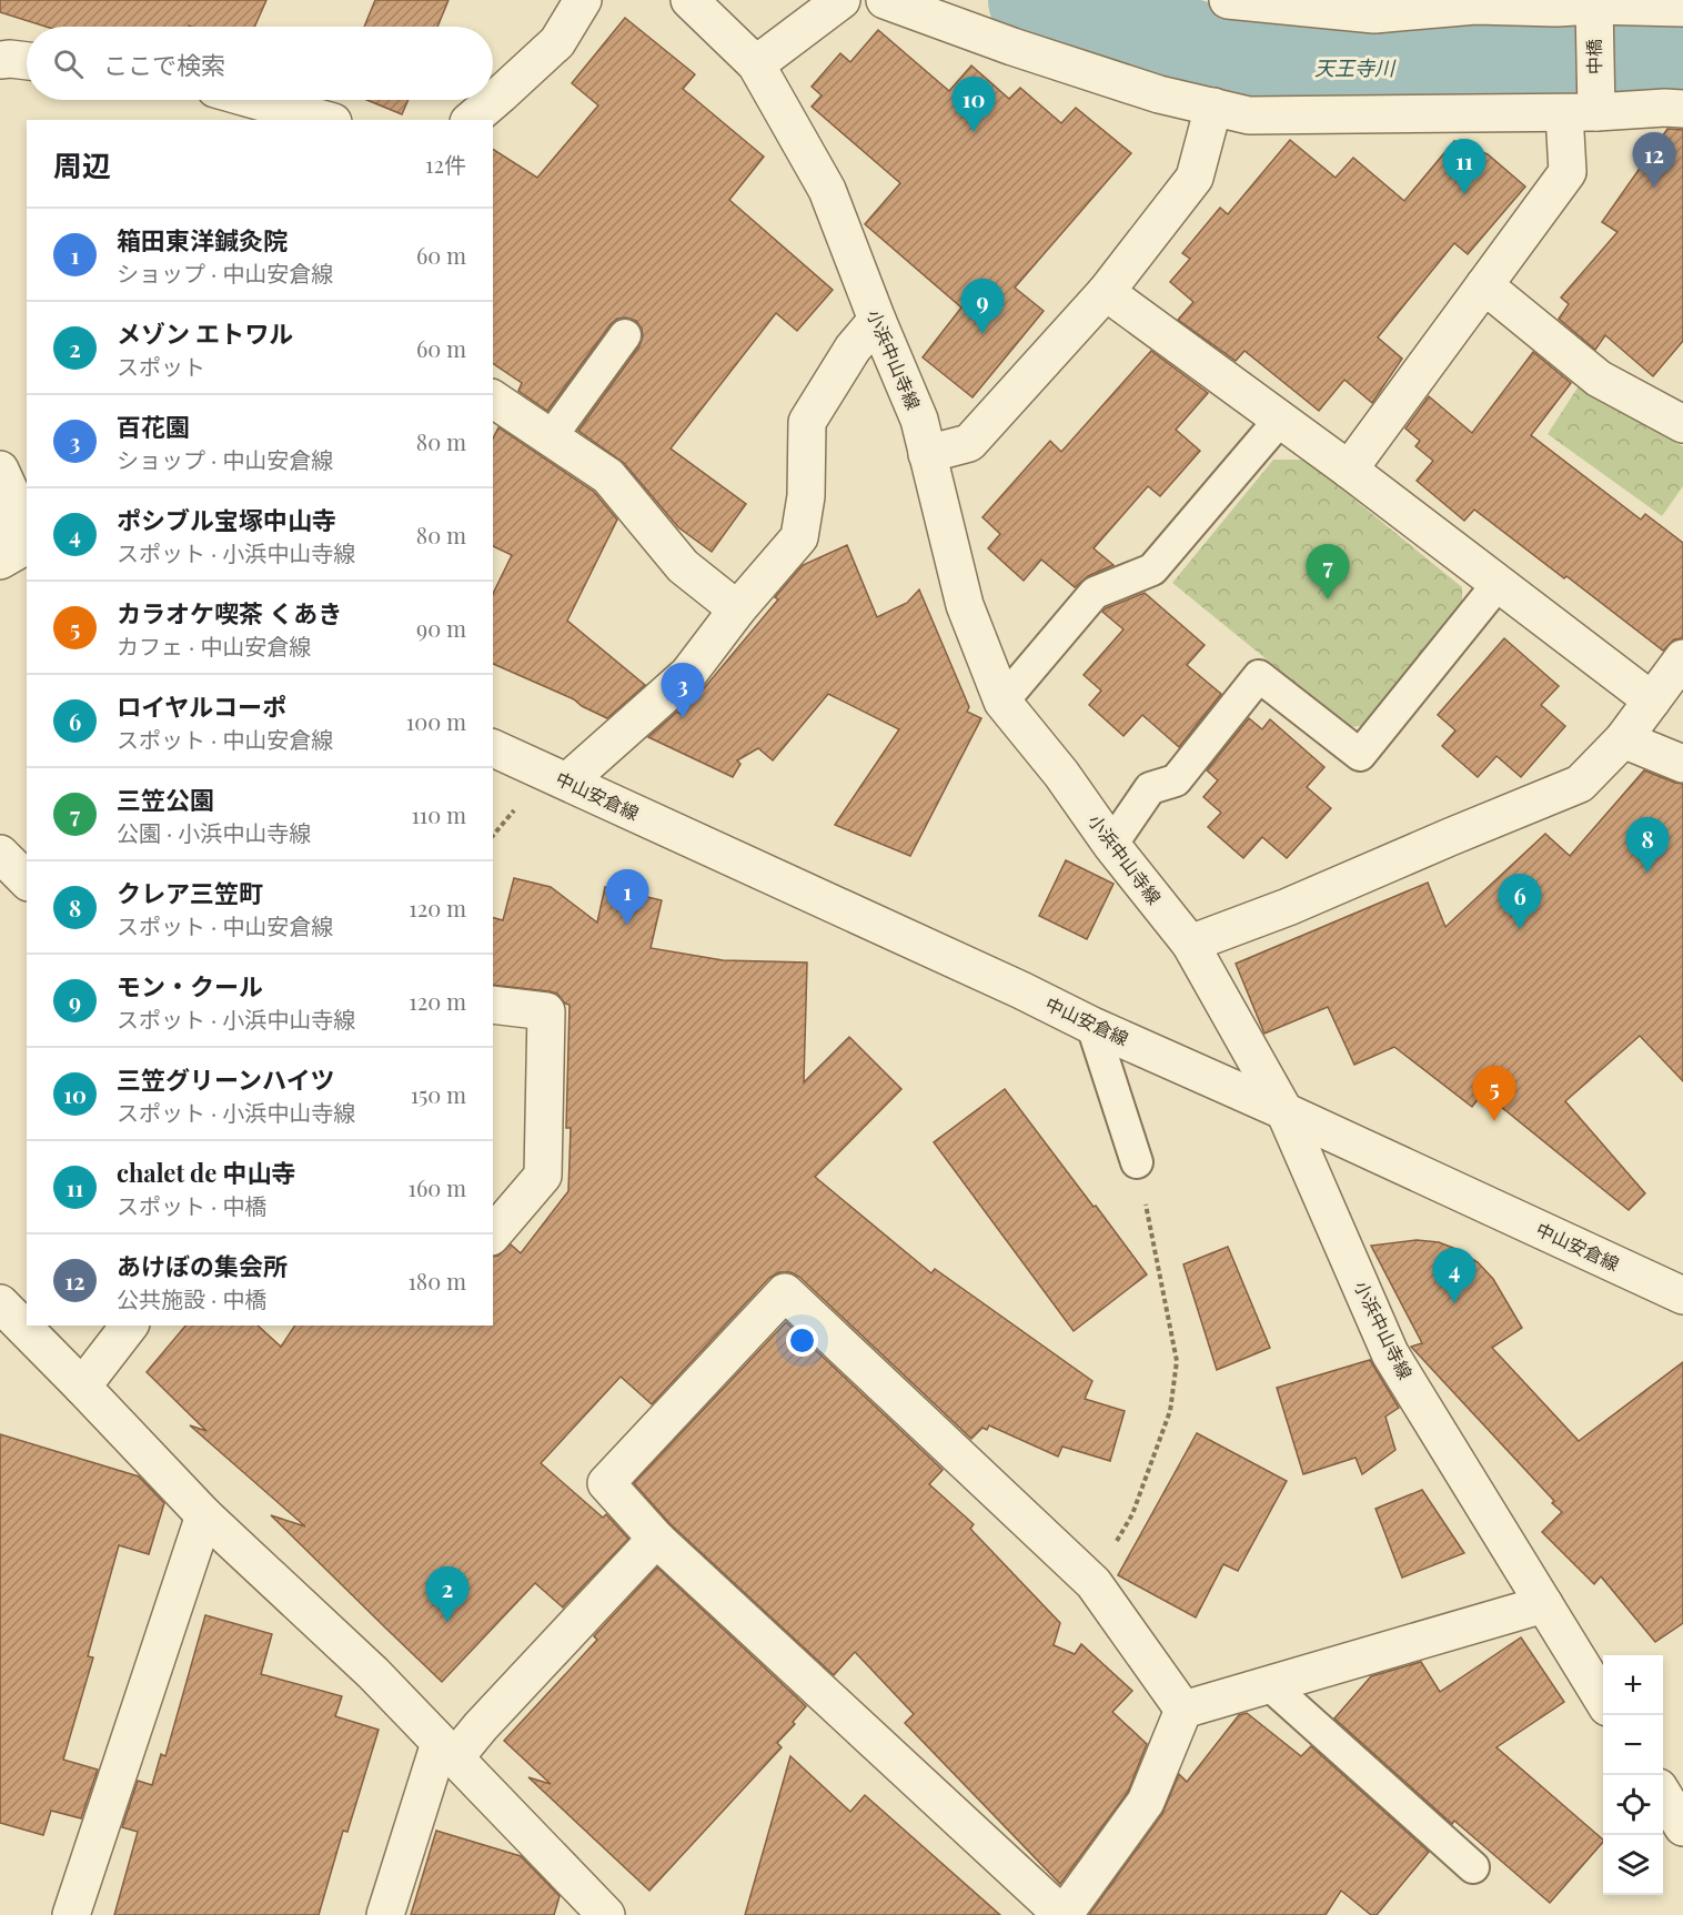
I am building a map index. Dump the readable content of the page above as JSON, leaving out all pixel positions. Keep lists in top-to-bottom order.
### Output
{
  "streets": {
    "street": ["中橋", "小浜中山寺線", "中山安倉線"]
  },
  "crossings": [
    ["小浜中山寺線", "中山安倉線"]
  ],
  "water": ["天王寺川"],
  "page": {
    "search": "ここで検索",
    "pins": [
      "10",
      "12",
      "11",
      "9",
      "7",
      "3",
      "8",
      "1",
      "6",
      "5",
      "4",
      "2"
    ],
    "heading": ["周辺", "12件"],
    "list": [
      {
        "mark": "1",
        "name": "箱田東洋鍼灸院",
        "note": "ショップ · 中山安倉線",
        "value": "60 m"
      },
      {
        "mark": "2",
        "name": "メゾン エトワル",
        "note": "スポット",
        "value": "60 m"
      },
      {
        "mark": "3",
        "name": "百花園",
        "note": "ショップ · 中山安倉線",
        "value": "80 m"
      },
      {
        "mark": "4",
        "name": "ポシブル宝塚中山寺",
        "note": "スポット · 小浜中山寺線",
        "value": "80 m"
      },
      {
        "mark": "5",
        "name": "カラオケ喫茶 くあき",
        "note": "カフェ · 中山安倉線",
        "value": "90 m"
      },
      {
        "mark": "6",
        "name": "ロイヤルコーポ",
        "note": "スポット · 中山安倉線",
        "value": "100 m"
      },
      {
        "mark": "7",
        "name": "三笠公園",
        "note": "公園 · 小浜中山寺線",
        "value": "110 m"
      },
      {
        "mark": "8",
        "name": "クレア三笠町",
        "note": "スポット · 中山安倉線",
        "value": "120 m"
      },
      {
        "mark": "9",
        "name": "モン・クール",
        "note": "スポット · 小浜中山寺線",
        "value": "120 m"
      },
      {
        "mark": "10",
        "name": "三笠グリーンハイツ",
        "note": "スポット · 小浜中山寺線",
        "value": "150 m"
      },
      {
        "mark": "11",
        "name": "chalet de 中山寺",
        "note": "スポット · 中橋",
        "value": "160 m"
      },
      {
        "mark": "12",
        "name": "あけぼの集会所",
        "note": "公共施設 · 中橋",
        "value": "180 m"
      }
    ],
    "map_buttons": ["+", "−"]
  }
}
